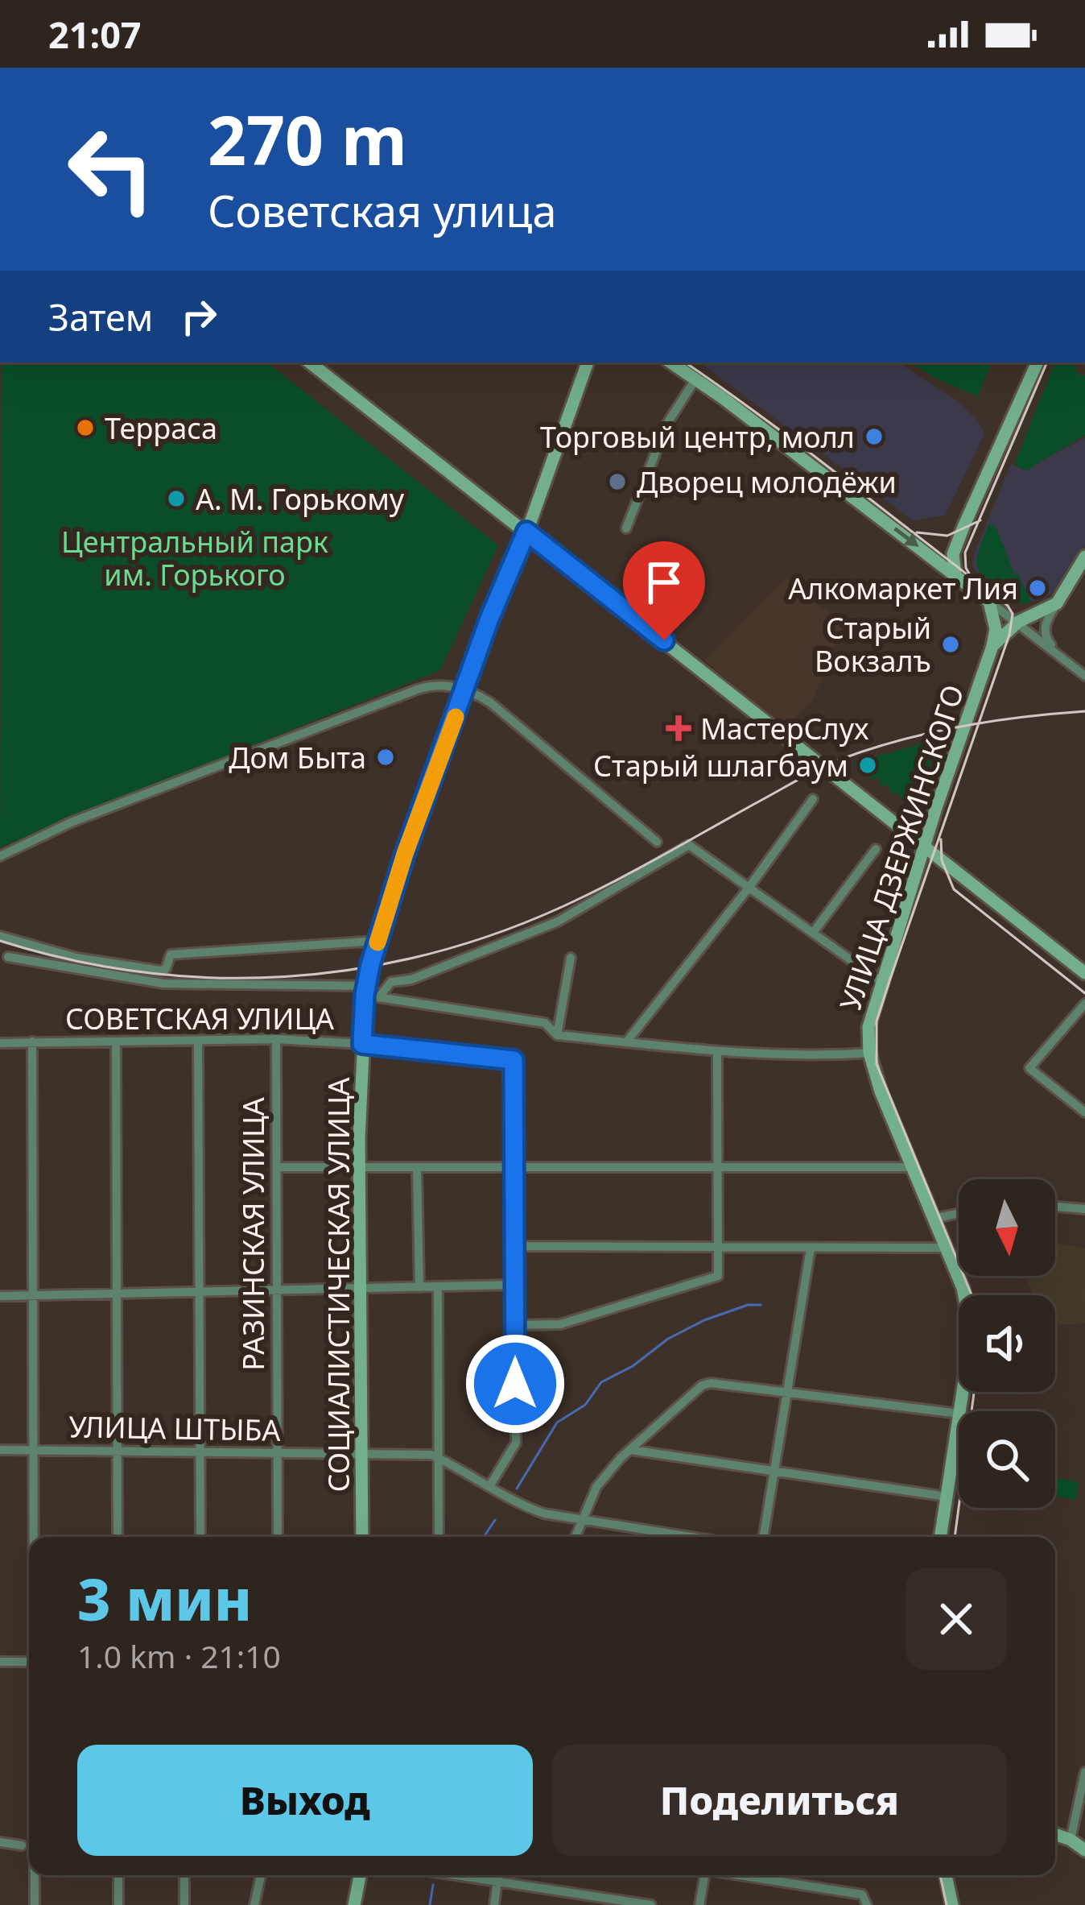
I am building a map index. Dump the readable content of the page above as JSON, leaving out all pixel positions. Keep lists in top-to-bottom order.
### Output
{
  "streets": {
    "main road": ["УЛИЦА ДЗЕРЖИНСКОГО", "СОЦИАЛИСТИЧЕСКАЯ УЛИЦА"],
    "street": ["СОВЕТСКАЯ УЛИЦА", "РАЗИНСКАЯ УЛИЦА", "УЛИЦА ШТЫБА"]
  },
  "crossings": [
    ["СОВЕТСКАЯ УЛИЦА", "РАЗИНСКАЯ УЛИЦА"],
    ["СОВЕТСКАЯ УЛИЦА", "СОЦИАЛИСТИЧЕСКАЯ УЛИЦА"],
    ["РАЗИНСКАЯ УЛИЦА", "УЛИЦА ШТЫБА"],
    ["СОЦИАЛИСТИЧЕСКАЯ УЛИЦА", "УЛИЦА ШТЫБА"]
  ],
  "parks": ["Центральный парк им. Горького"],
  "places": {
    "other": [
      "Терраса",
      "Торговый центр, молл",
      "Дворец молодёжи",
      "А. М. Горькому",
      "Алкомаркет Лия",
      "Старый Вокзалъ",
      "Дом Быта",
      "Старый шлагбаум"
    ],
    "health": ["МастерСлух"]
  },
  "north": "bottom",
  "page": {
    "status": "21:07",
    "turn": ["270 m", "Советская улица"],
    "then": "Затем",
    "heading": ["3 мин", "1.0 km · 21:10"],
    "buttons": ["Выход", "Поделиться"]
  }
}
